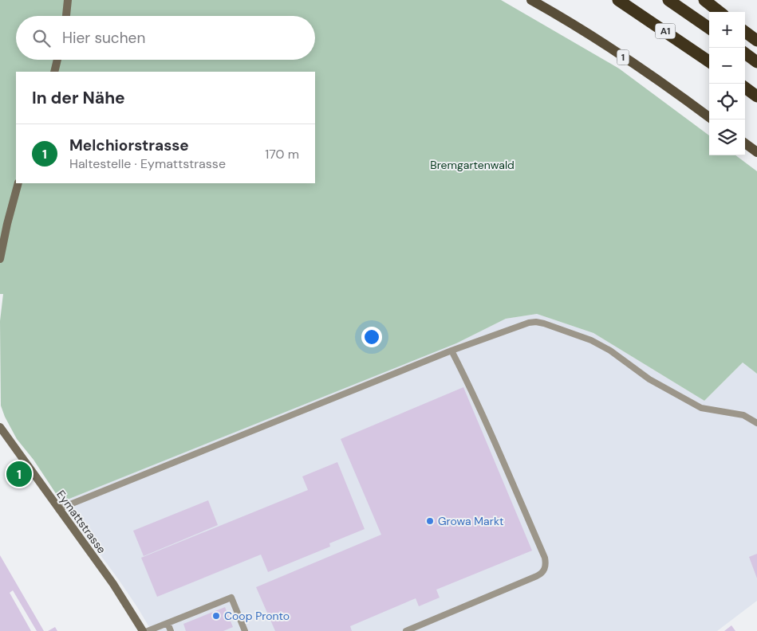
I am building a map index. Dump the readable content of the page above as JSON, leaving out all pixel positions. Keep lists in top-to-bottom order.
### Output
{
  "streets": {
    "highway": ["A1"],
    "main road": ["1"],
    "street": ["Eymattstrasse"]
  },
  "parks": ["Bremgartenwald"],
  "places": ["Growa Markt", "Coop Pronto"],
  "page": {
    "map_buttons": ["+", "−"],
    "search": "Hier suchen",
    "heading": "In der Nähe",
    "list": [
      {
        "mark": "1",
        "name": "Melchiorstrasse",
        "note": "Haltestelle · Eymattstrasse",
        "value": "170 m"
      }
    ],
    "pins": "1"
  }
}
